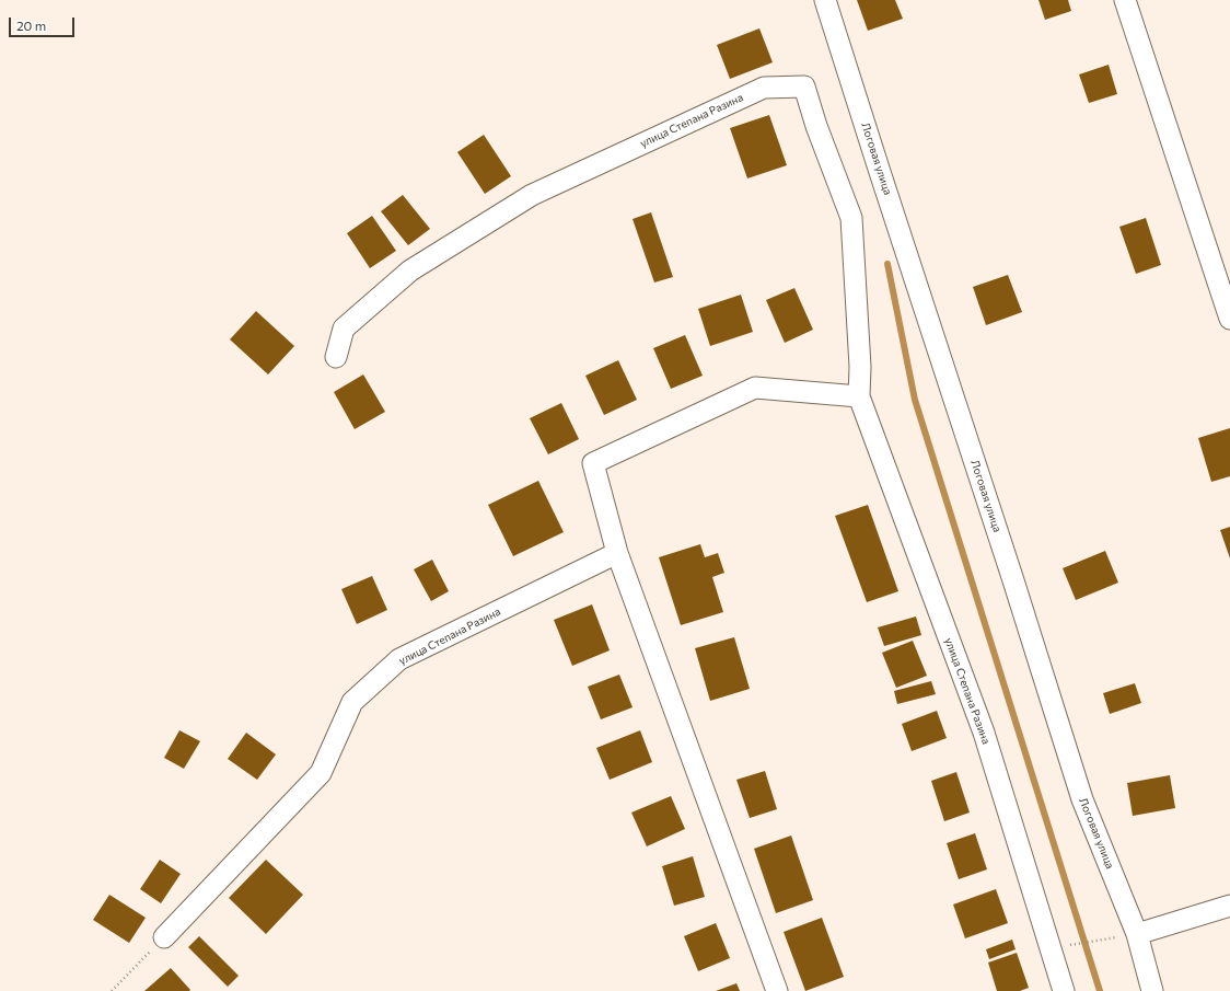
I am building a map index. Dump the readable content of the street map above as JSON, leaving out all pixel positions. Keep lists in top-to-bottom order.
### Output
{
  "streets": {
    "street": ["улица Степана Разина", "Логовая улица"]
  },
  "scale_bar": "20 m"
}
